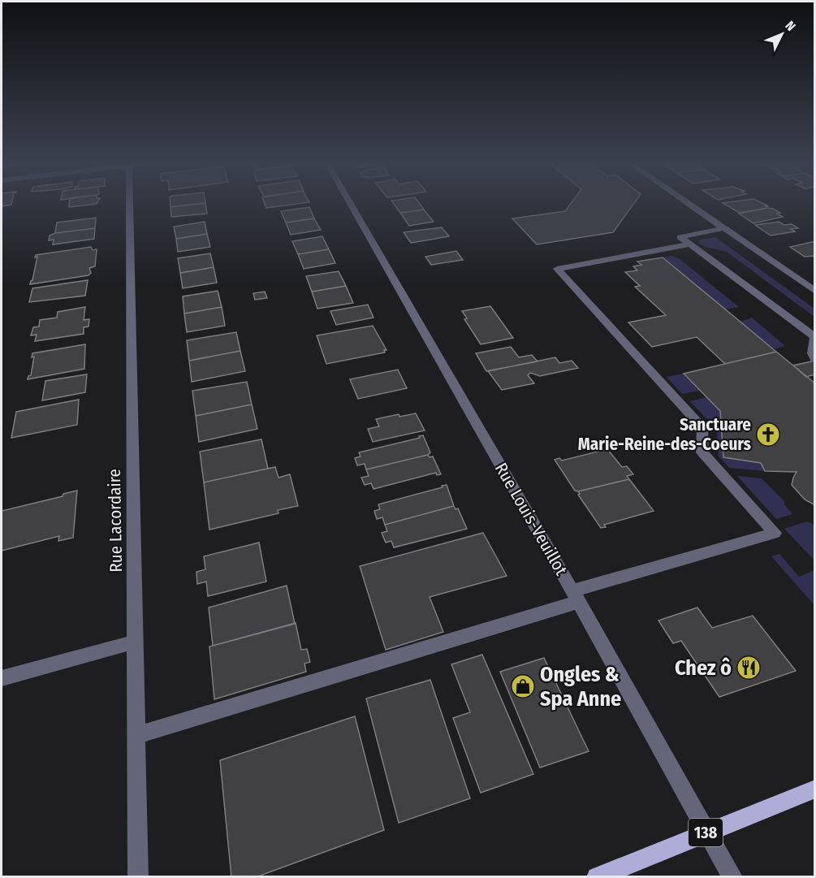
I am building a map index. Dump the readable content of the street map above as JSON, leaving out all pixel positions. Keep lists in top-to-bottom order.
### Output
{
  "streets": {
    "main road": ["138"],
    "street": ["Rue Louis-Veuillot", "Rue Lacordaire"]
  },
  "crossings": [
    ["Rue Louis-Veuillot", "138"]
  ],
  "places": {
    "church": ["Sanctuare Marie-Reine-des-Coeurs"],
    "restaurant": ["Chez ô"],
    "shop": ["Ongles & Spa Anne"]
  },
  "north": "top right"
}
